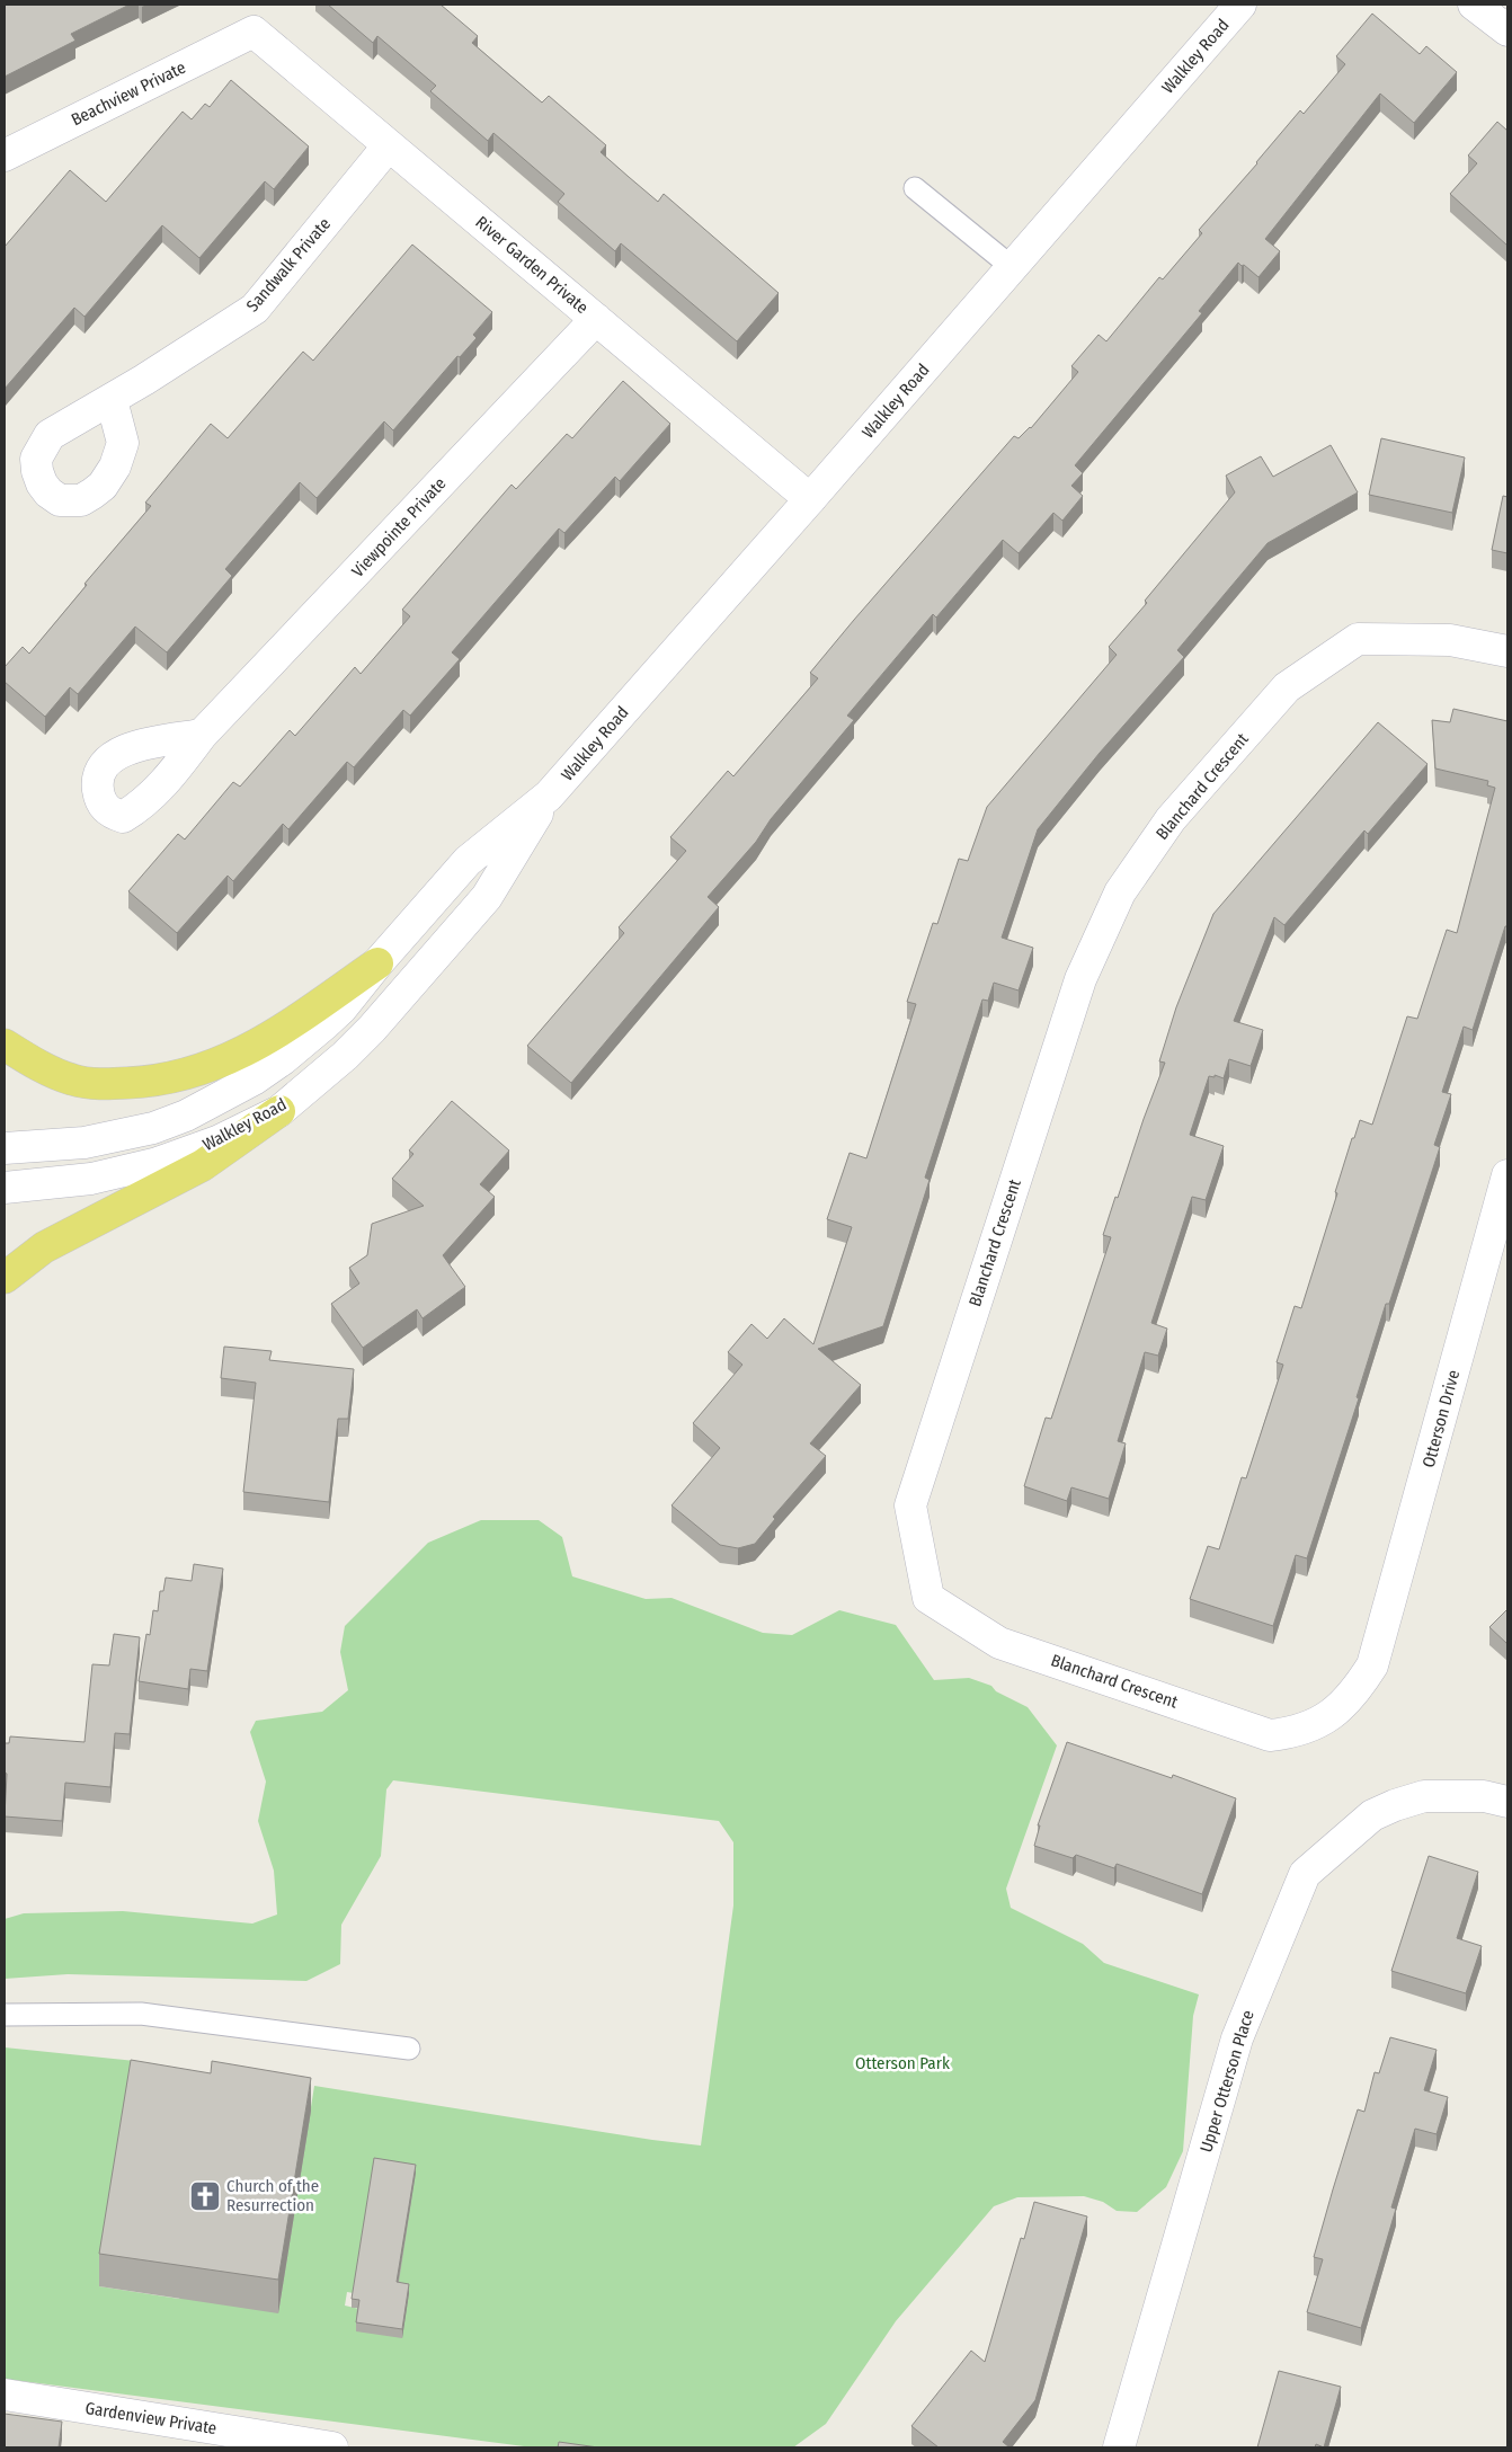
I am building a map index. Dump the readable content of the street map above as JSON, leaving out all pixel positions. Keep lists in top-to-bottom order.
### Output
{
  "streets": {
    "street": [
      "Walkley Road",
      "Beachview Private",
      "Sandwalk Private",
      "River Garden Private",
      "Viewpointe Private",
      "Blanchard Crescent",
      "Otterson Drive",
      "Upper Otterson Place",
      "Gardenview Private"
    ]
  },
  "crossings": [
    ["Walkley Road", "River Garden Private"],
    ["Beachview Private", "River Garden Private"],
    ["Sandwalk Private", "River Garden Private"],
    ["River Garden Private", "Viewpointe Private"],
    ["Blanchard Crescent", "Otterson Drive"]
  ],
  "parks": ["Otterson Park"],
  "places": {
    "church": ["Church of the Resurrection"]
  }
}
